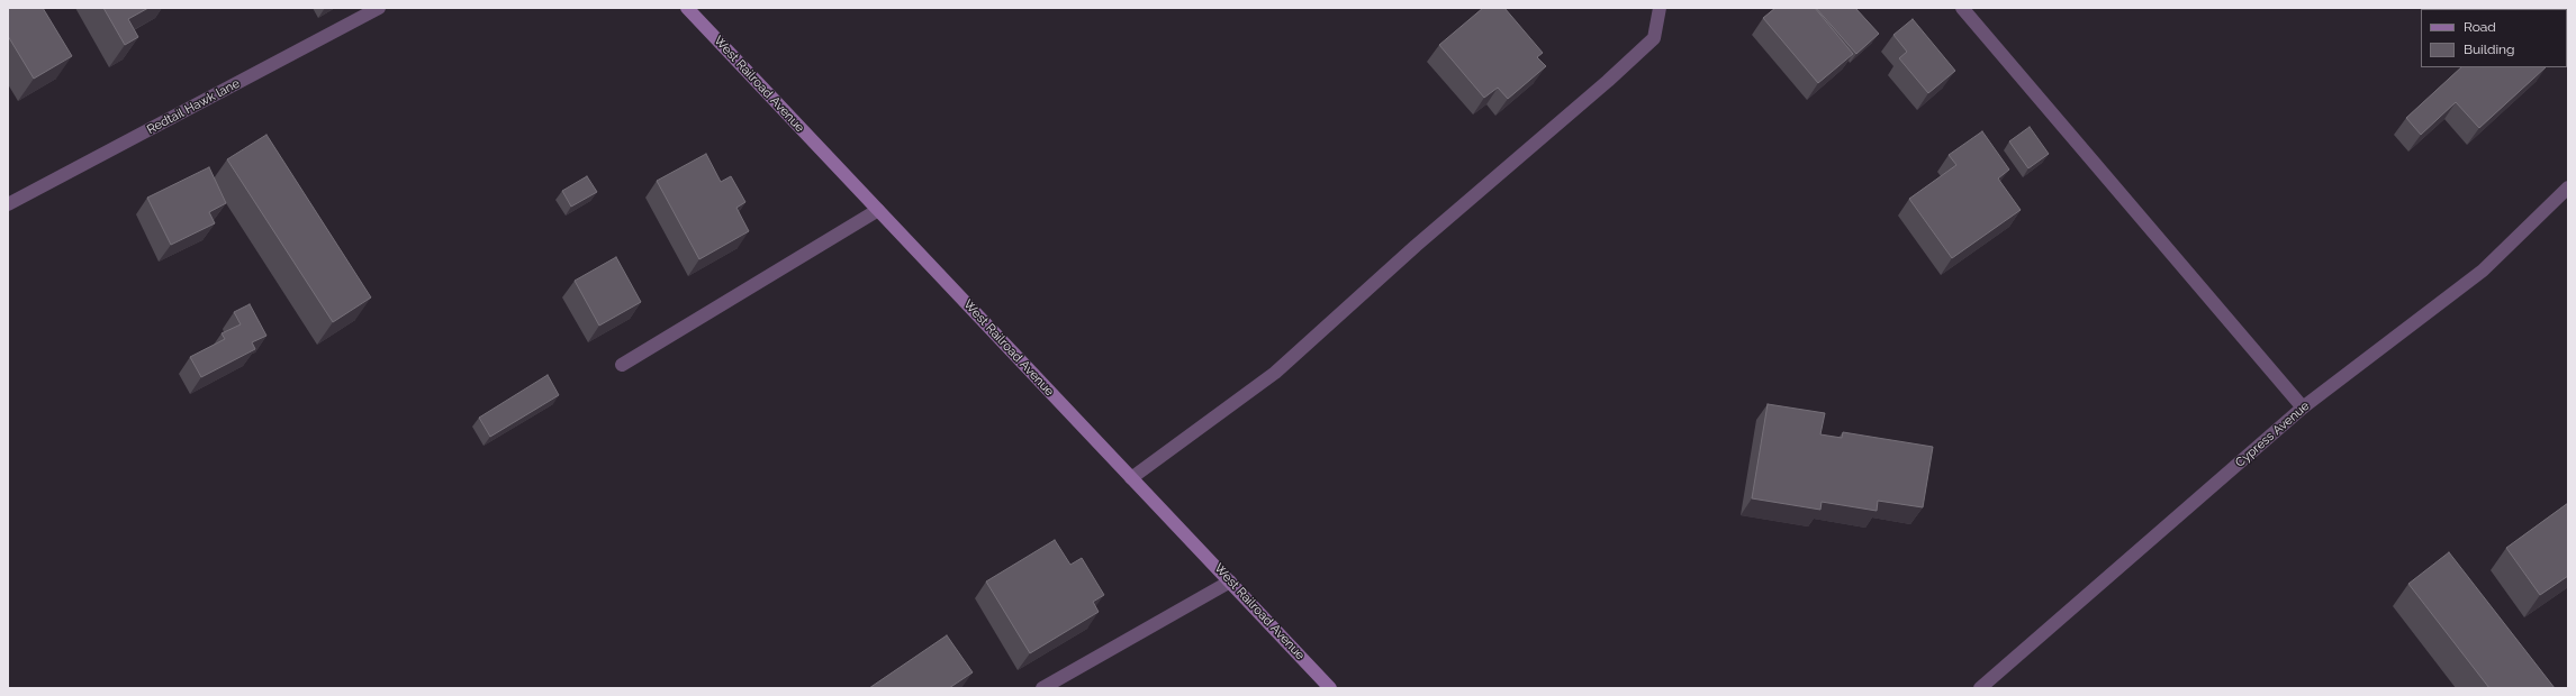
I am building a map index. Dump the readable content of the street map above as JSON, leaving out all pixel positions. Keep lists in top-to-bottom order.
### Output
{
  "streets": {
    "main road": ["West Railroad Avenue"],
    "street": ["Redtail Hawk lane", "Cypress Avenue"]
  },
  "legend": ["Road", "Building"]
}
